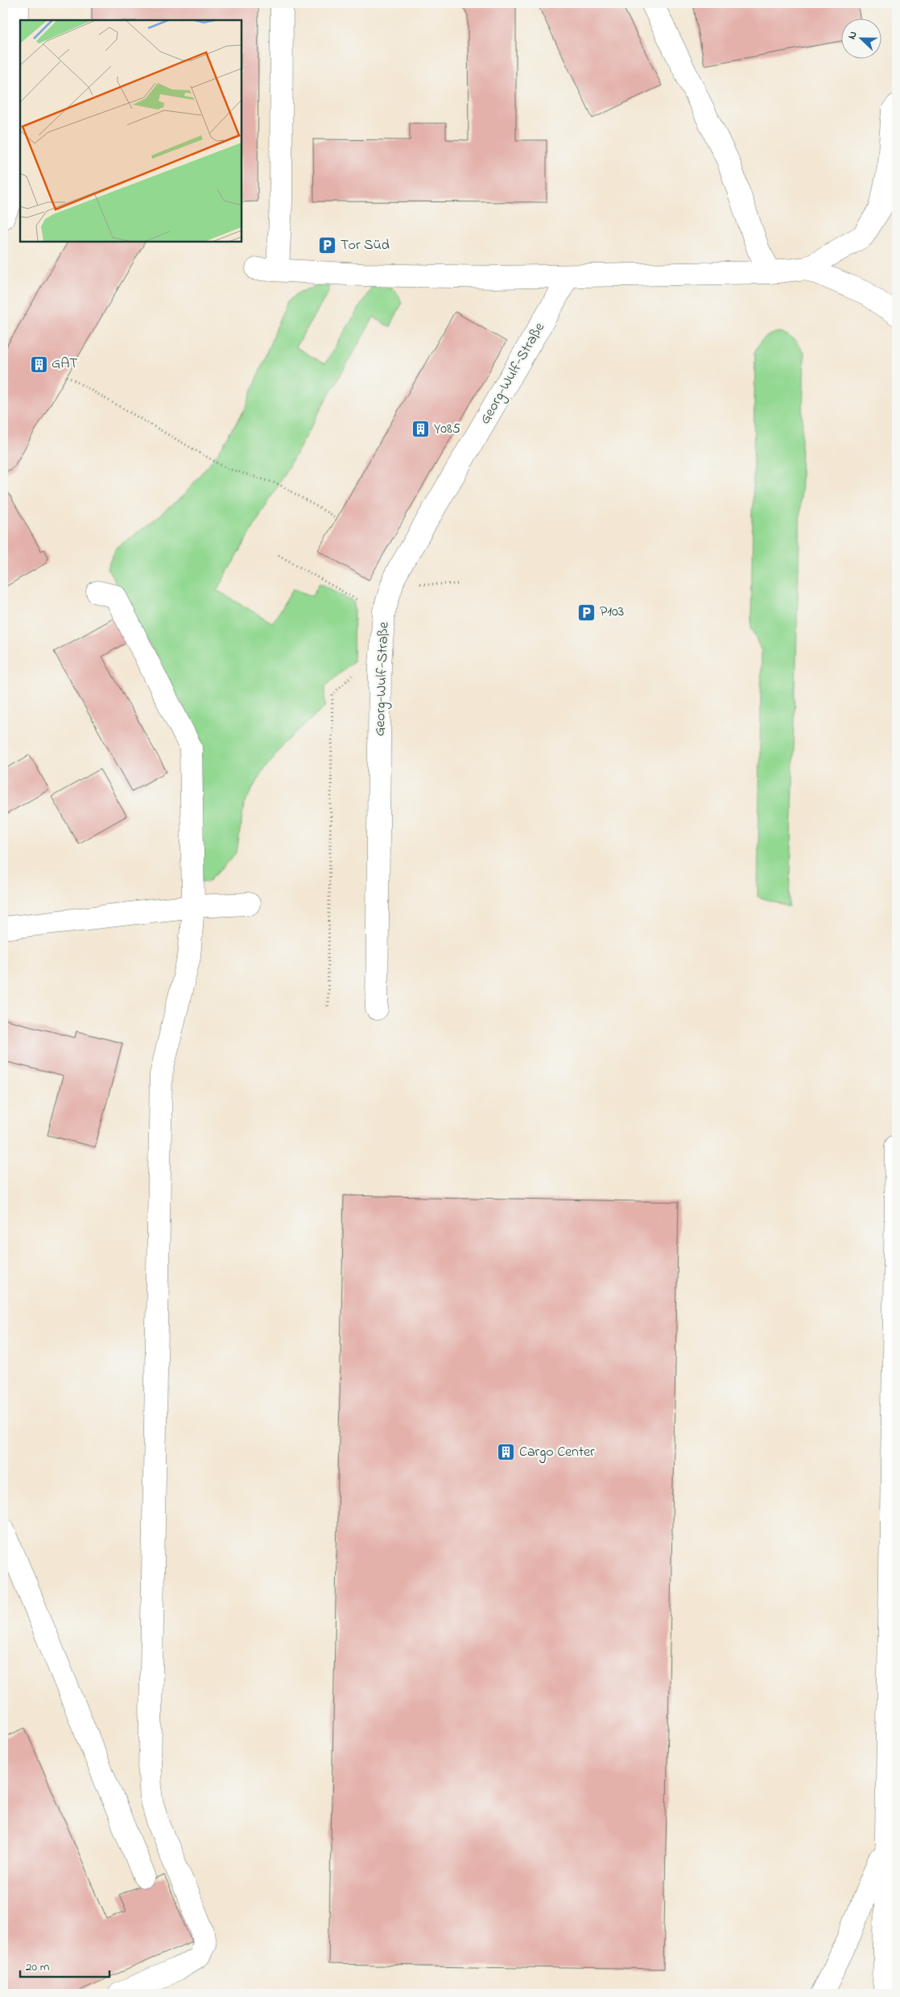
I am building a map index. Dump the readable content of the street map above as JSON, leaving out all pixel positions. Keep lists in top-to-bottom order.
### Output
{
  "streets": {
    "street": ["Georg-Wulf-Straße"]
  },
  "places": {
    "parking": ["Tor Süd", "P103"],
    "building": ["GAT", "Y085", "Cargo Center"]
  },
  "scale_bar": "20 m",
  "north": "left"
}
